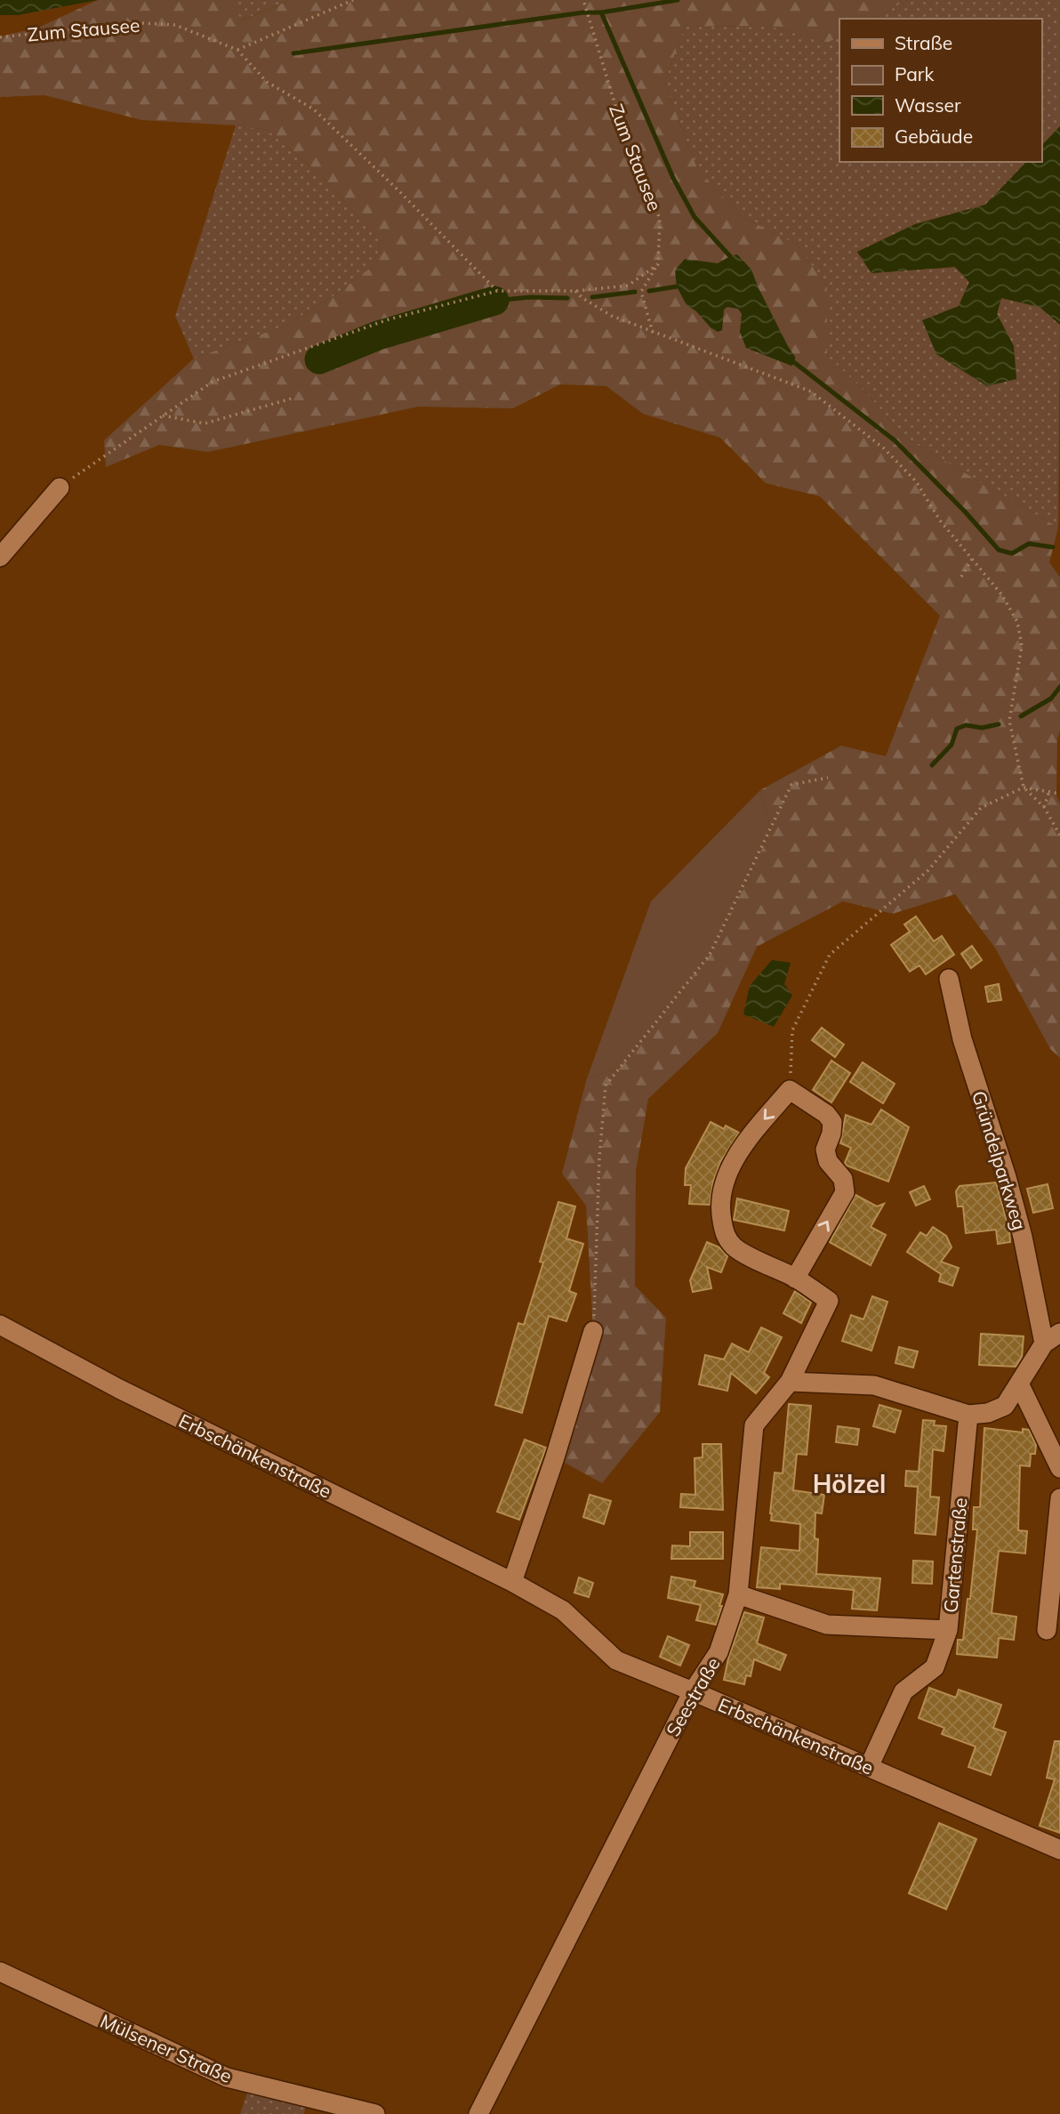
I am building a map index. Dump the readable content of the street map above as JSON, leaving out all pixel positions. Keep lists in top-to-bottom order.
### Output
{
  "streets": {
    "street": [
      "Gründelparkweg",
      "Erbschänkenstraße",
      "Gartenstraße",
      "Seestraße",
      "Mülsener Straße"
    ],
    "path": ["Zum Stausee"]
  },
  "crossings": [
    ["Erbschänkenstraße", "Seestraße"],
    ["Gartenstraße", "Seestraße"]
  ],
  "districts": ["Hölzel"],
  "legend": [
    "Straße",
    "Park",
    "Wasser",
    "Gebäude"
  ]
}
